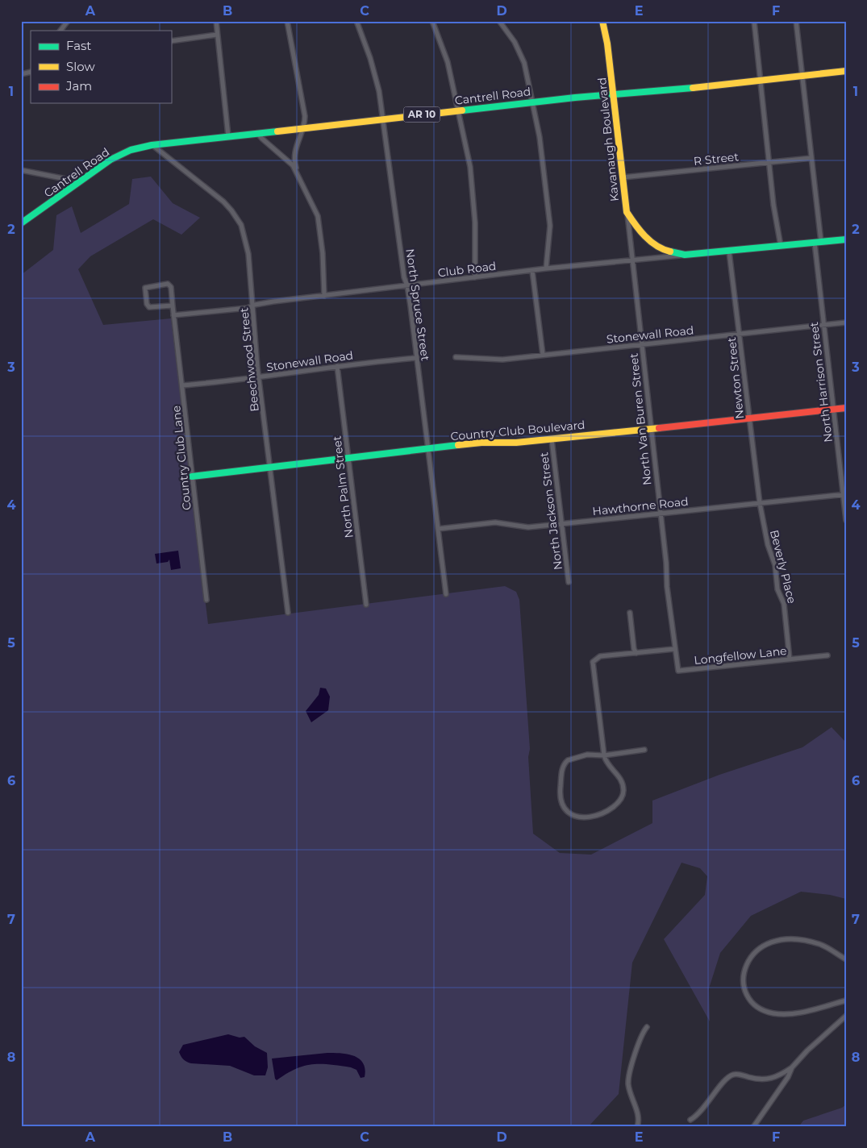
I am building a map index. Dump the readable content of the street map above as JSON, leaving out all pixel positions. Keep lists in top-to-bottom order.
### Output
{
  "streets": {
    "street": [
      "Cantrell Road",
      "AR 10",
      "Kavanaugh Boulevard",
      "R Street",
      "Club Road",
      "North Spruce Street",
      "Stonewall Road",
      "Beechwood Street",
      "Newton Street",
      "North Harrison Street",
      "North Van Buren Street",
      "Country Club Boulevard",
      "Country Club Lane",
      "North Palm Street",
      "Hawthorne Road",
      "North Jackson Street",
      "Beverly Place",
      "Longfellow Lane"
    ]
  },
  "crossings": [
    ["Cantrell Road", "Kavanaugh Boulevard"],
    ["Cantrell Road", "North Spruce Street"],
    ["Cantrell Road", "Beechwood Street"],
    ["Cantrell Road", "North Harrison Street"],
    ["Kavanaugh Boulevard", "R Street"],
    ["Kavanaugh Boulevard", "Club Road"],
    ["Kavanaugh Boulevard", "Newton Street"],
    ["Kavanaugh Boulevard", "North Harrison Street"],
    ["Kavanaugh Boulevard", "North Van Buren Street"],
    ["R Street", "North Harrison Street"],
    ["Club Road", "North Spruce Street"],
    ["Club Road", "Beechwood Street"],
    ["Club Road", "North Van Buren Street"],
    ["North Spruce Street", "Stonewall Road"],
    ["North Spruce Street", "Country Club Boulevard"],
    ["North Spruce Street", "Hawthorne Road"],
    ["Stonewall Road", "Beechwood Street"],
    ["Stonewall Road", "Newton Street"],
    ["Stonewall Road", "North Harrison Street"],
    ["Stonewall Road", "North Van Buren Street"],
    ["Stonewall Road", "Country Club Lane"],
    ["Stonewall Road", "North Palm Street"],
    ["Beechwood Street", "Country Club Boulevard"],
    ["Newton Street", "Country Club Boulevard"],
    ["Newton Street", "Hawthorne Road"],
    ["Newton Street", "Beverly Place"],
    ["North Harrison Street", "Country Club Boulevard"],
    ["North Harrison Street", "Hawthorne Road"],
    ["North Van Buren Street", "Country Club Boulevard"],
    ["North Van Buren Street", "Hawthorne Road"],
    ["Country Club Boulevard", "Country Club Lane"],
    ["Country Club Boulevard", "North Palm Street"],
    ["Country Club Boulevard", "North Jackson Street"],
    ["Hawthorne Road", "North Jackson Street"],
    ["Hawthorne Road", "Beverly Place"],
    ["Beverly Place", "Longfellow Lane"]
  ],
  "legend": ["Fast", "Slow", "Jam"],
  "grid": {
    "columns": [
      "A",
      "B",
      "C",
      "D",
      "E",
      "F"
    ],
    "rows": [
      "1",
      "2",
      "3",
      "4",
      "5",
      "6",
      "7",
      "8"
    ]
  }
}
